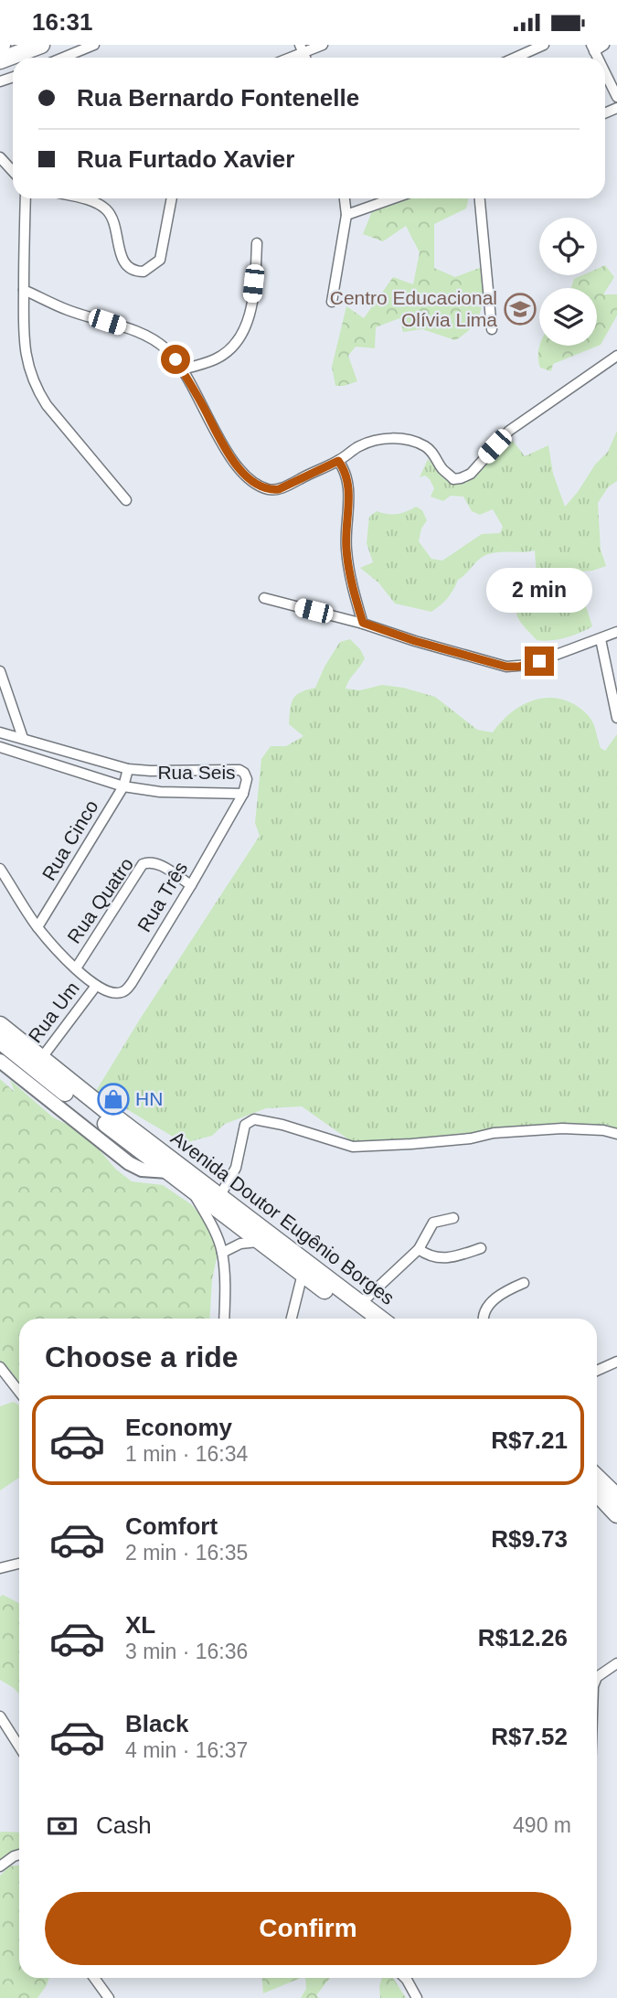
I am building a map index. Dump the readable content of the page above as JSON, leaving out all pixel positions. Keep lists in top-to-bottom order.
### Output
{
  "streets": {
    "highway": ["Avenida Doutor Eugênio Borges"],
    "street": [
      "Rua Seis",
      "Rua Cinco",
      "Rua Três",
      "Rua Quatro",
      "Rua Um"
    ]
  },
  "crossings": [
    ["Rua Seis", "Rua Cinco"],
    ["Rua Seis", "Rua Três"],
    ["Rua Três", "Rua Quatro"],
    ["Rua Três", "Rua Um"],
    ["Rua Um", "Avenida Doutor Eugênio Borges"]
  ],
  "places": {
    "school or university": ["Centro Educacional Olívia Lima"],
    "shop": ["HN"]
  },
  "page": {
    "status": "16:31",
    "banner": ["Rua Bernardo Fontenelle", "Rua Furtado Xavier"],
    "bubble": "2 min",
    "heading": "Choose a ride",
    "list": [
      {
        "name": "Economy",
        "note": "1 min · 16:34",
        "value": "R$7.21"
      },
      {
        "name": "Comfort",
        "note": "2 min · 16:35",
        "value": "R$9.73"
      },
      {
        "name": "XL",
        "note": "3 min · 16:36",
        "value": "R$12.26"
      },
      {
        "name": "Black",
        "note": "4 min · 16:37",
        "value": "R$7.52"
      }
    ],
    "pay": ["Cash", "490 m"],
    "buttons": "Confirm"
  }
}
